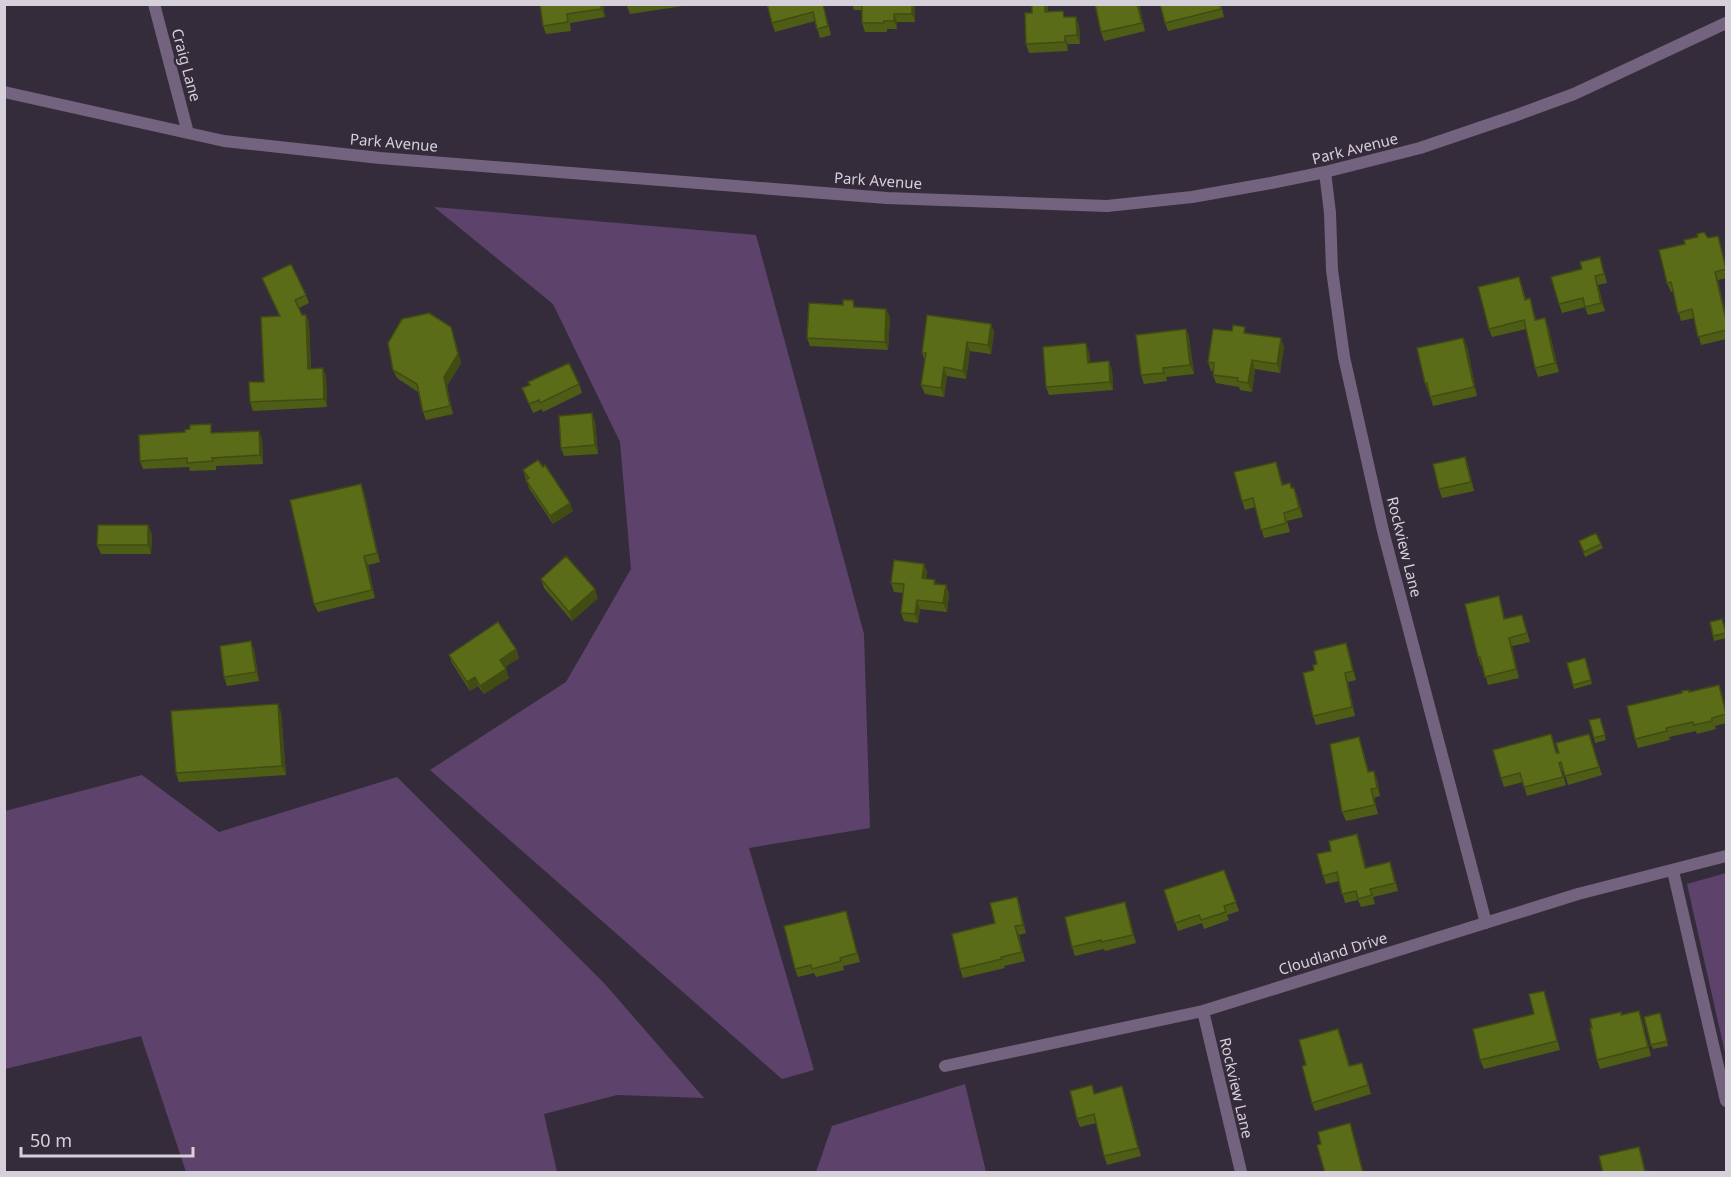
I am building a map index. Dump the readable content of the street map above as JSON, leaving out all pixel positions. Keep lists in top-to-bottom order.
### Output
{
  "streets": {
    "street": [
      "Craig Lane",
      "Park Avenue",
      "Rockview Lane",
      "Cloudland Drive"
    ]
  },
  "crossings": [
    ["Craig Lane", "Park Avenue"],
    ["Park Avenue", "Rockview Lane"],
    ["Rockview Lane", "Cloudland Drive"]
  ],
  "scale_bar": "50 m"
}
